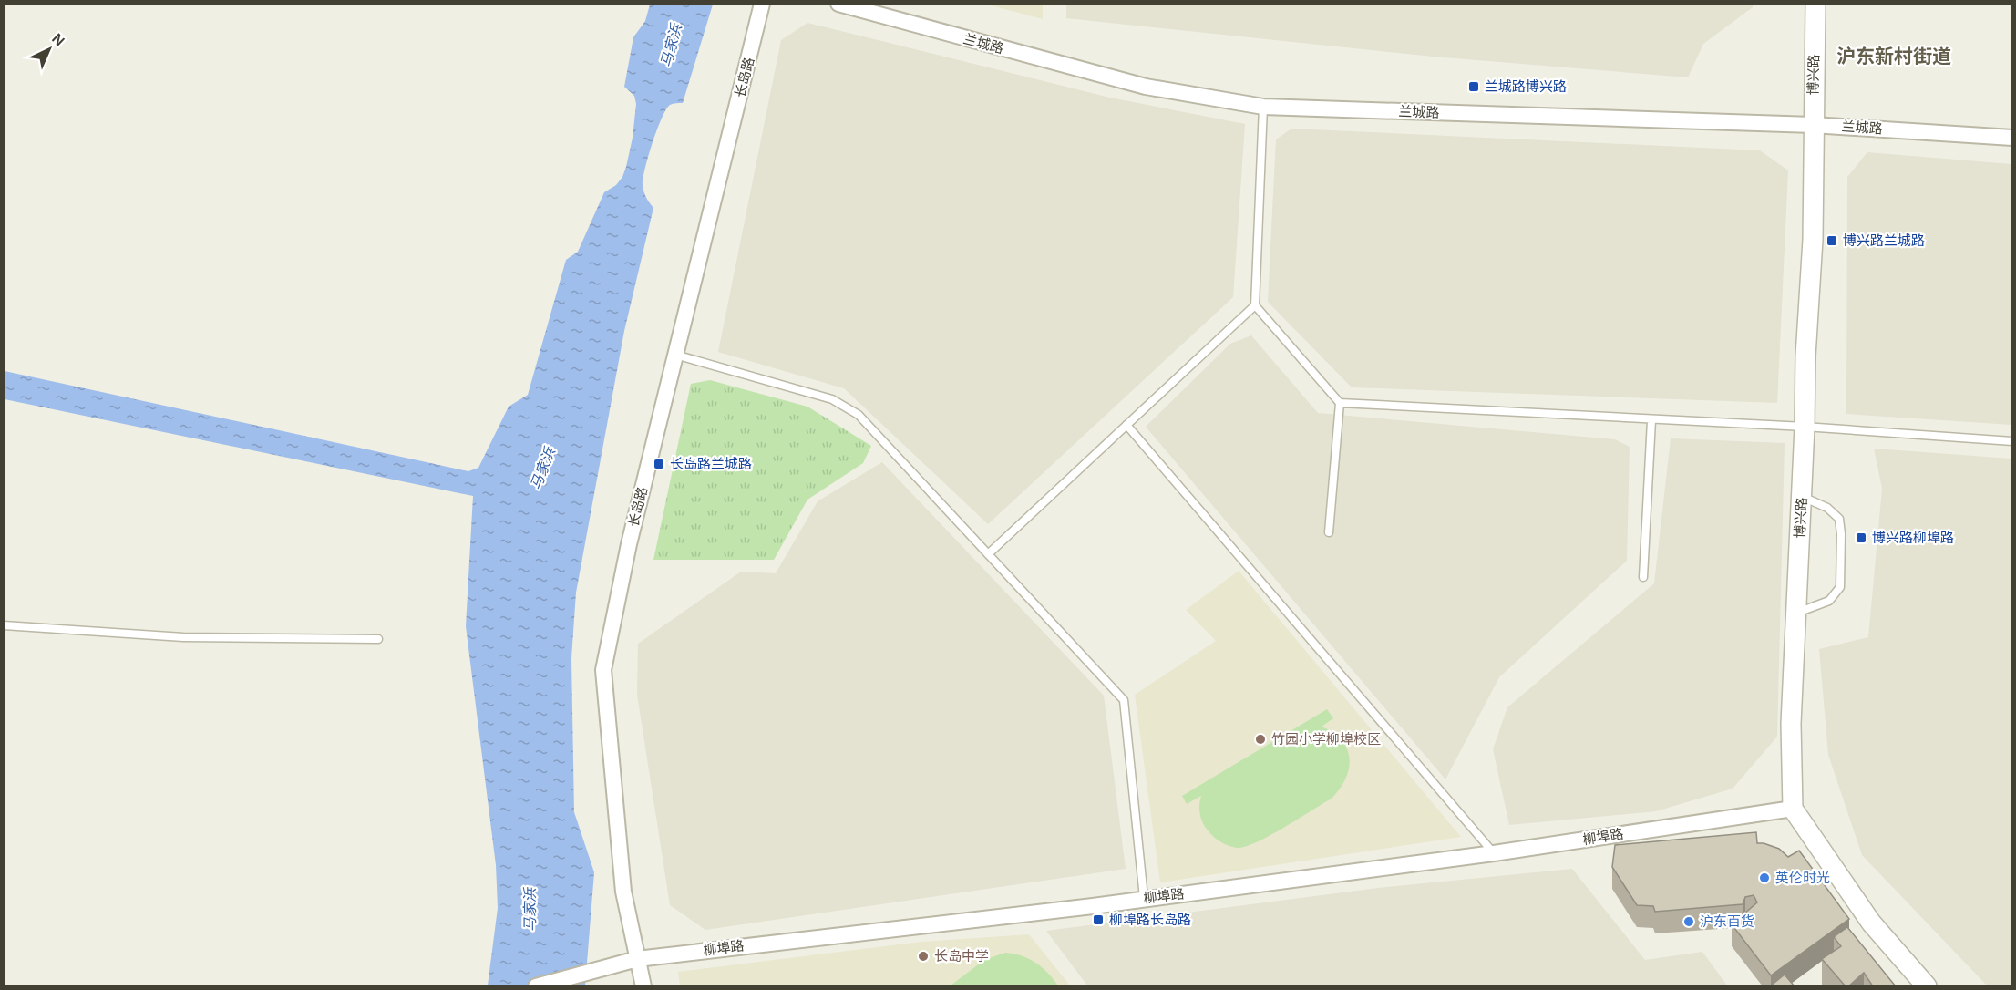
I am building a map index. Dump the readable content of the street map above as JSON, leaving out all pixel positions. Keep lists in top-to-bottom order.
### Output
{
  "streets": {
    "street": [
      "兰城路",
      "博兴路",
      "长岛路",
      "柳埠路"
    ]
  },
  "crossings": [
    ["兰城路", "博兴路"],
    ["博兴路", "柳埠路"],
    ["长岛路", "柳埠路"]
  ],
  "districts": ["沪东新村街道"],
  "water": ["马家浜"],
  "places": {
    "transit": [
      "兰城路博兴路",
      "博兴路兰城路",
      "长岛路兰城路",
      "博兴路柳埠路",
      "柳埠路长岛路"
    ],
    "other": [
      "竹园小学柳埠校区",
      "英伦时光",
      "沪东百货",
      "长岛中学"
    ]
  },
  "north": "top right"
}
